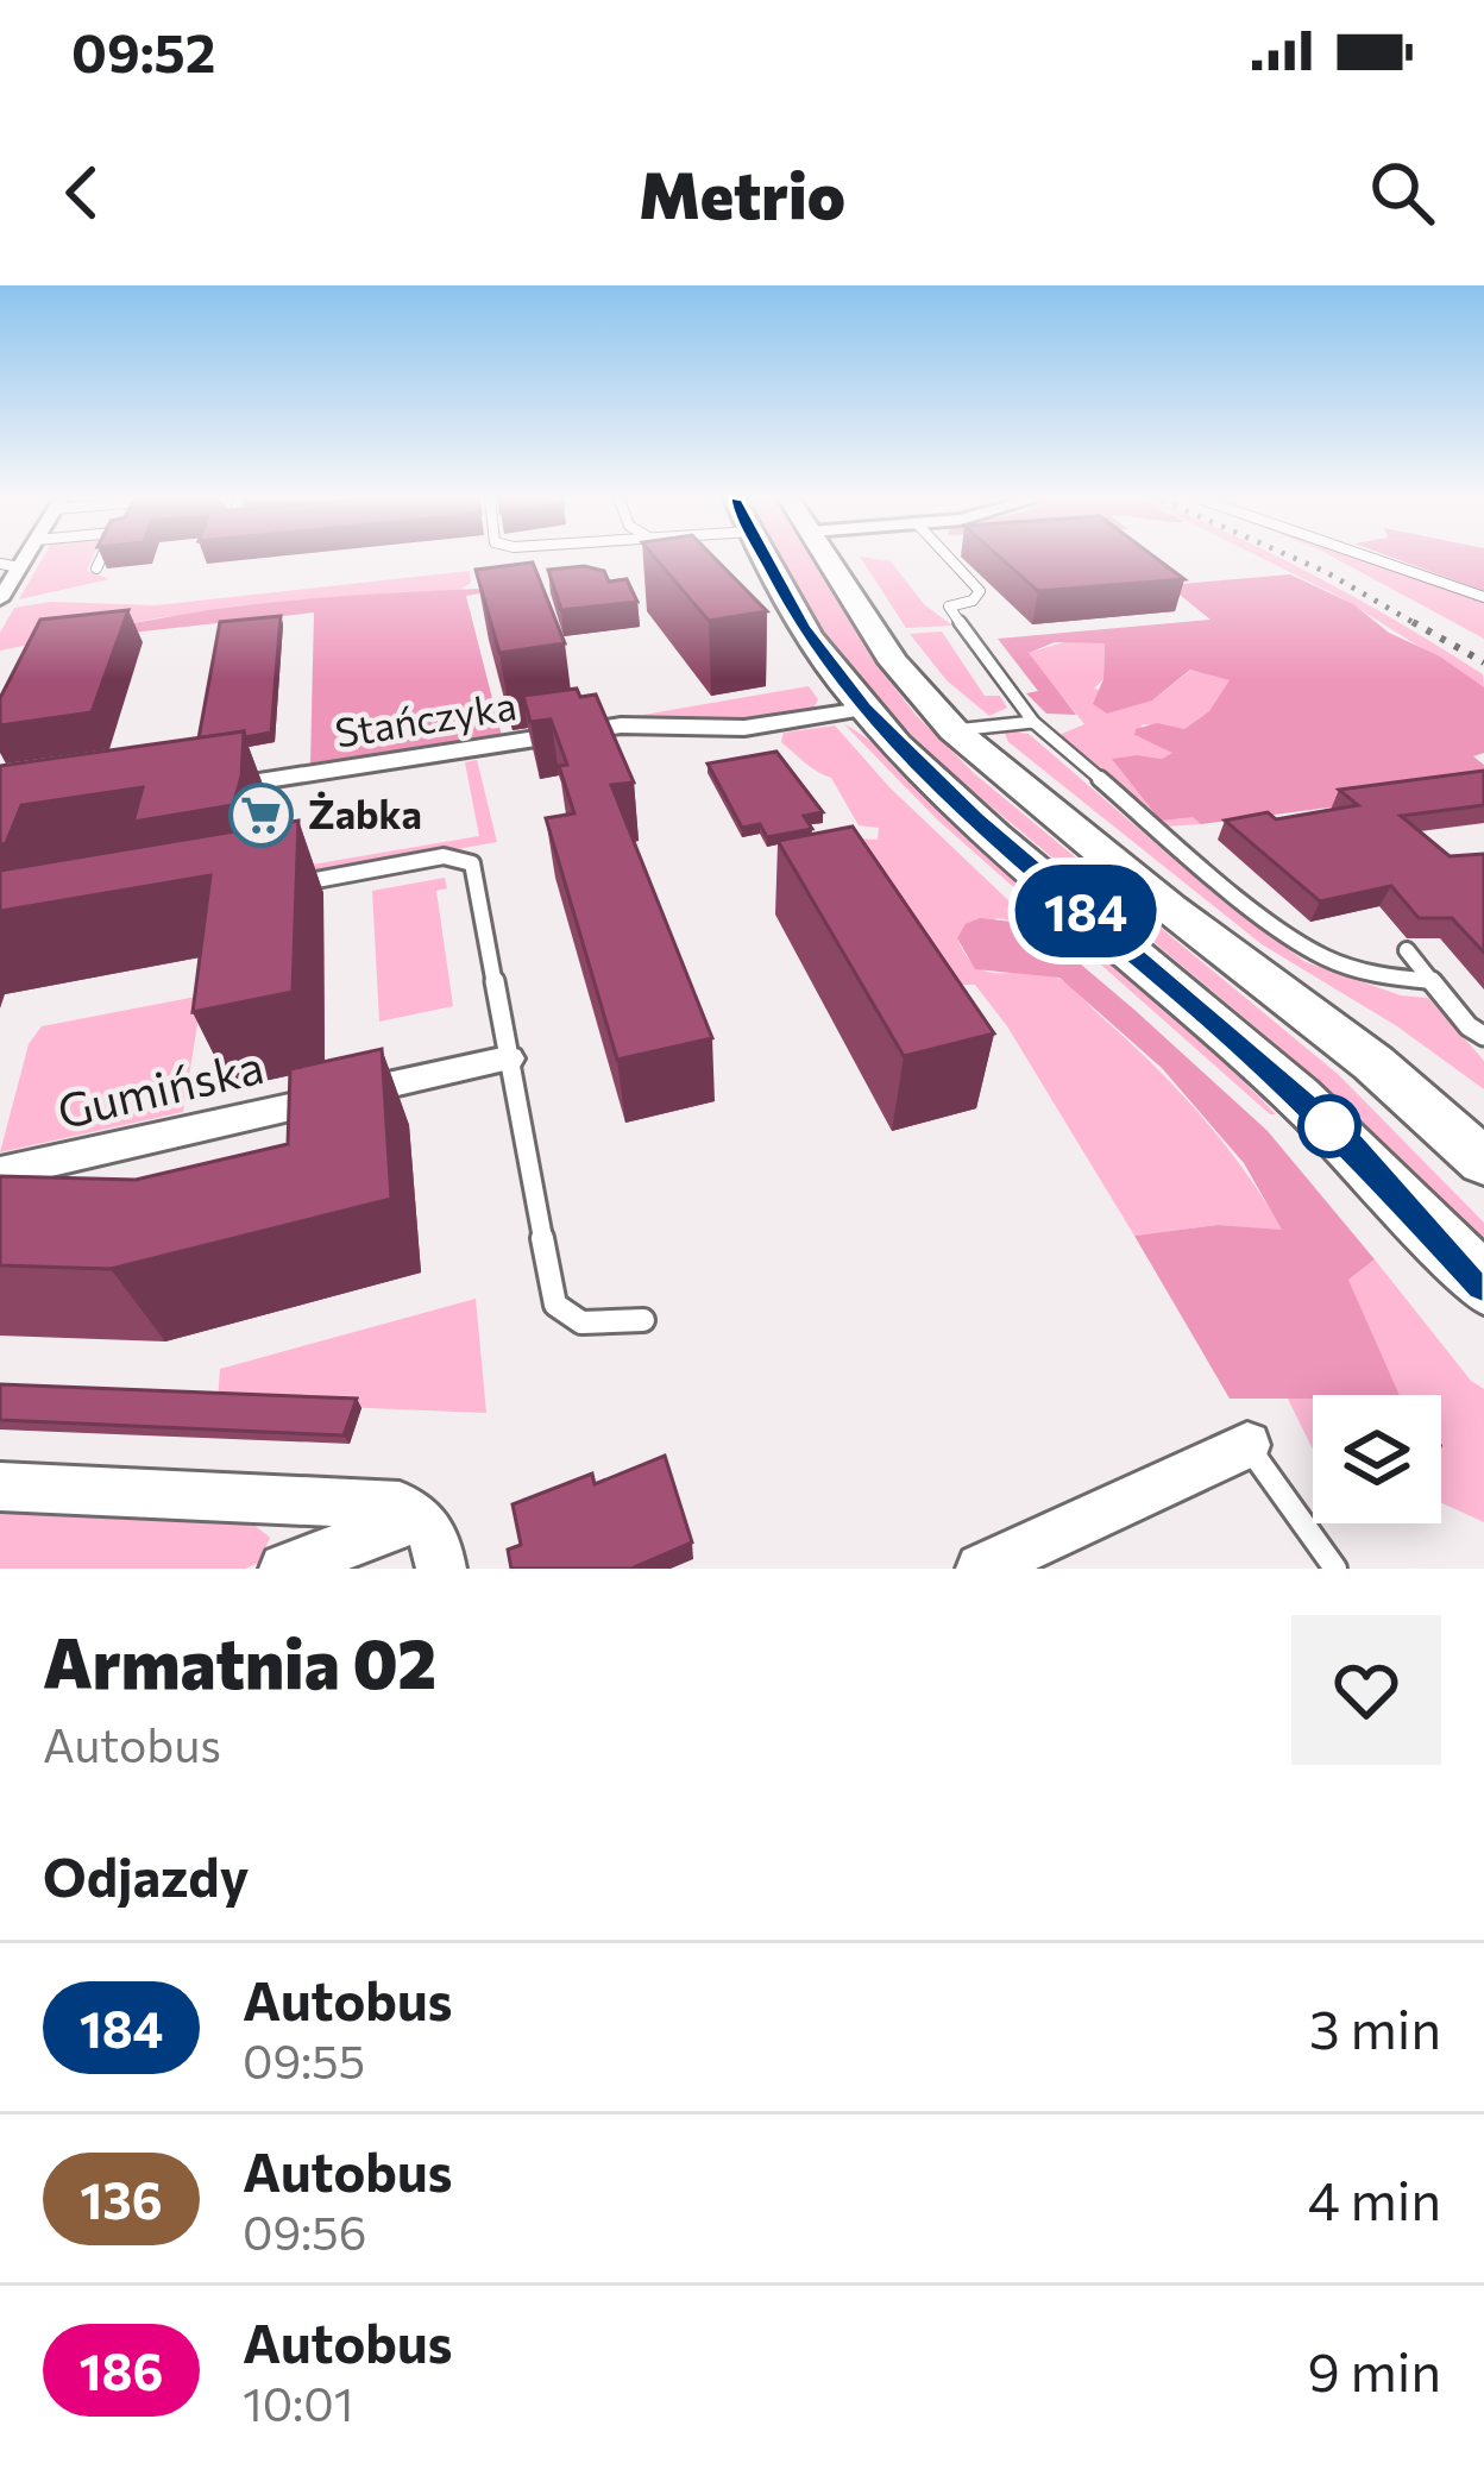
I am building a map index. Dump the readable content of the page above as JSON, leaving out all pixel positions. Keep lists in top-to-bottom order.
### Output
{
  "streets": {
    "street": ["Stańczyka", "Gumińska"]
  },
  "places": {
    "supermarket": ["Żabka"]
  },
  "lines": ["bus line 184"],
  "page": {
    "status": "09:52",
    "header": "Metrio",
    "on_map": "184",
    "heading": [
      ["Armatnia 02", "Autobus"],
      "Odjazdy"
    ],
    "list": [
      {
        "mark": "184",
        "name": "Autobus",
        "note": "09:55",
        "value": "3 min"
      },
      {
        "mark": "136",
        "name": "Autobus",
        "note": "09:56",
        "value": "4 min"
      },
      {
        "mark": "186",
        "name": "Autobus",
        "note": "10:01",
        "value": "9 min"
      }
    ]
  }
}
